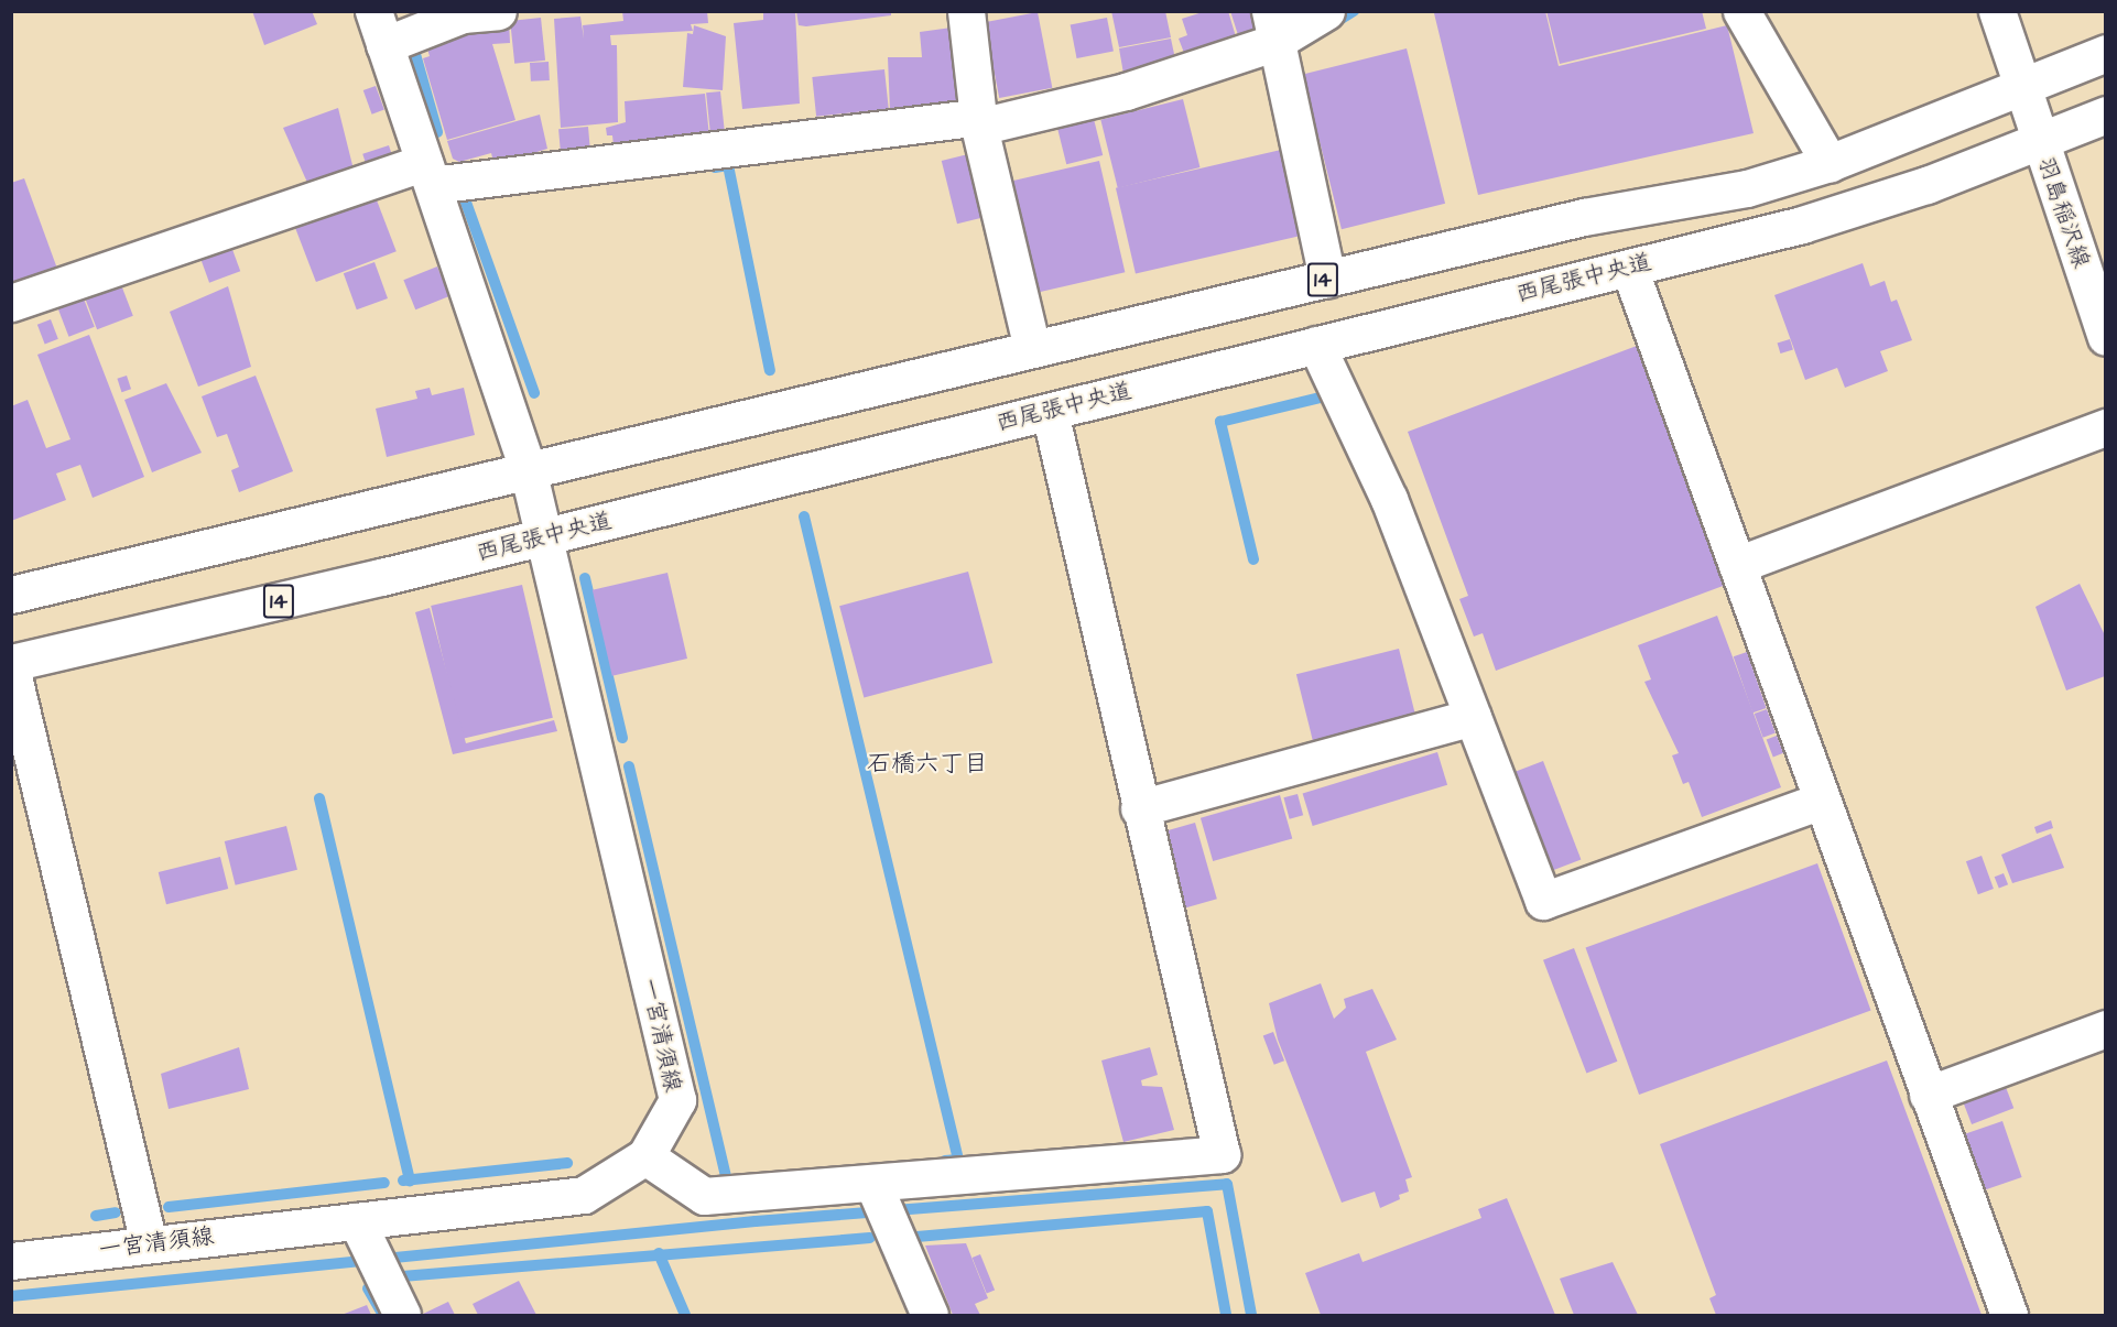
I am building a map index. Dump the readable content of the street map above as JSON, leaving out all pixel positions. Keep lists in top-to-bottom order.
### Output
{
  "streets": {
    "street": [
      "羽島稲沢線",
      "西尾張中央道",
      "14",
      "一宮清須線"
    ]
  },
  "crossings": [
    ["羽島稲沢線", "西尾張中央道"],
    ["羽島稲沢線", "14"],
    ["西尾張中央道", "一宮清須線"],
    ["14", "一宮清須線"]
  ],
  "districts": ["石橋六丁目"]
}
